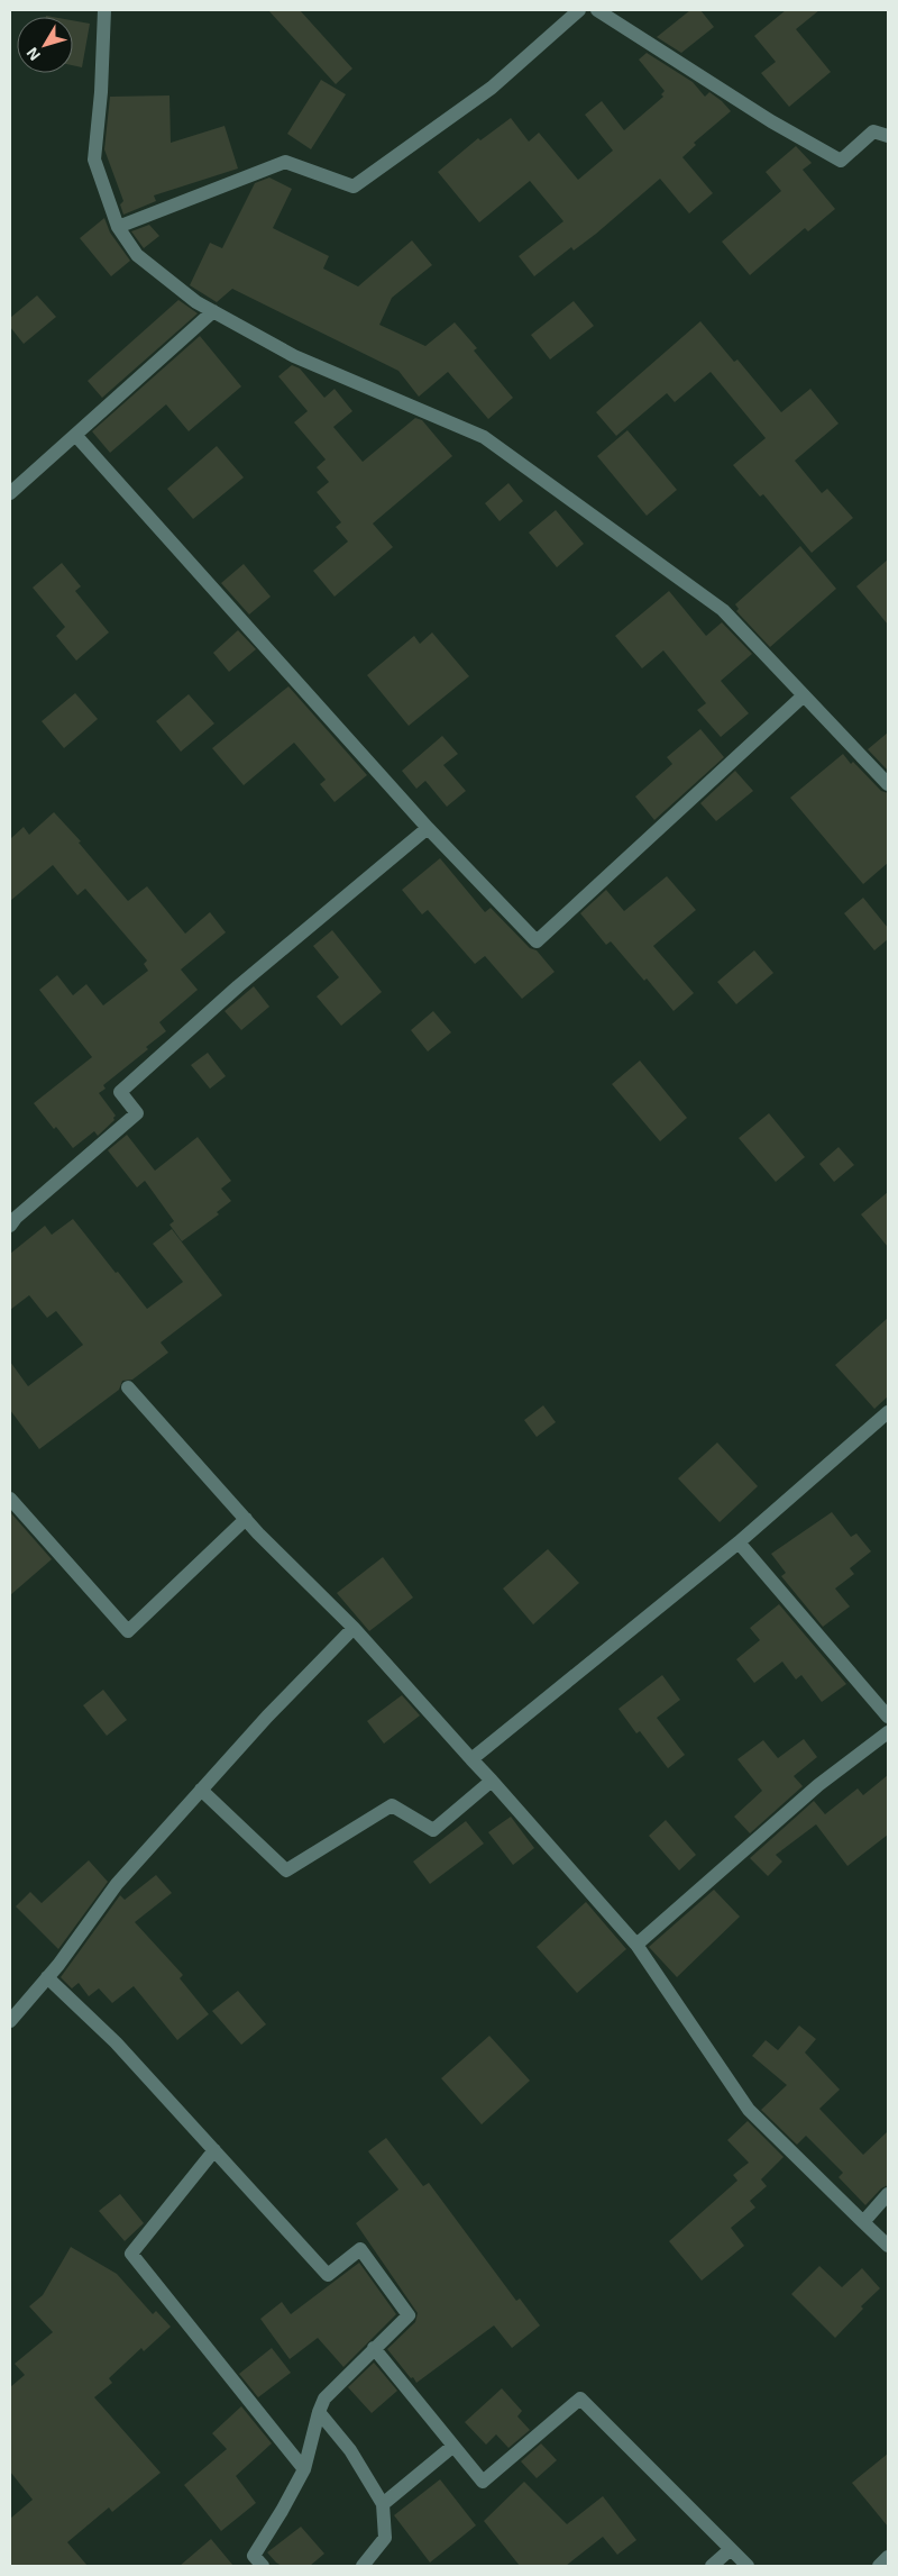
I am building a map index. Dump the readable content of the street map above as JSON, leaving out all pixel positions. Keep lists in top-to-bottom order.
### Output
{
  "north": "bottom left"
}
